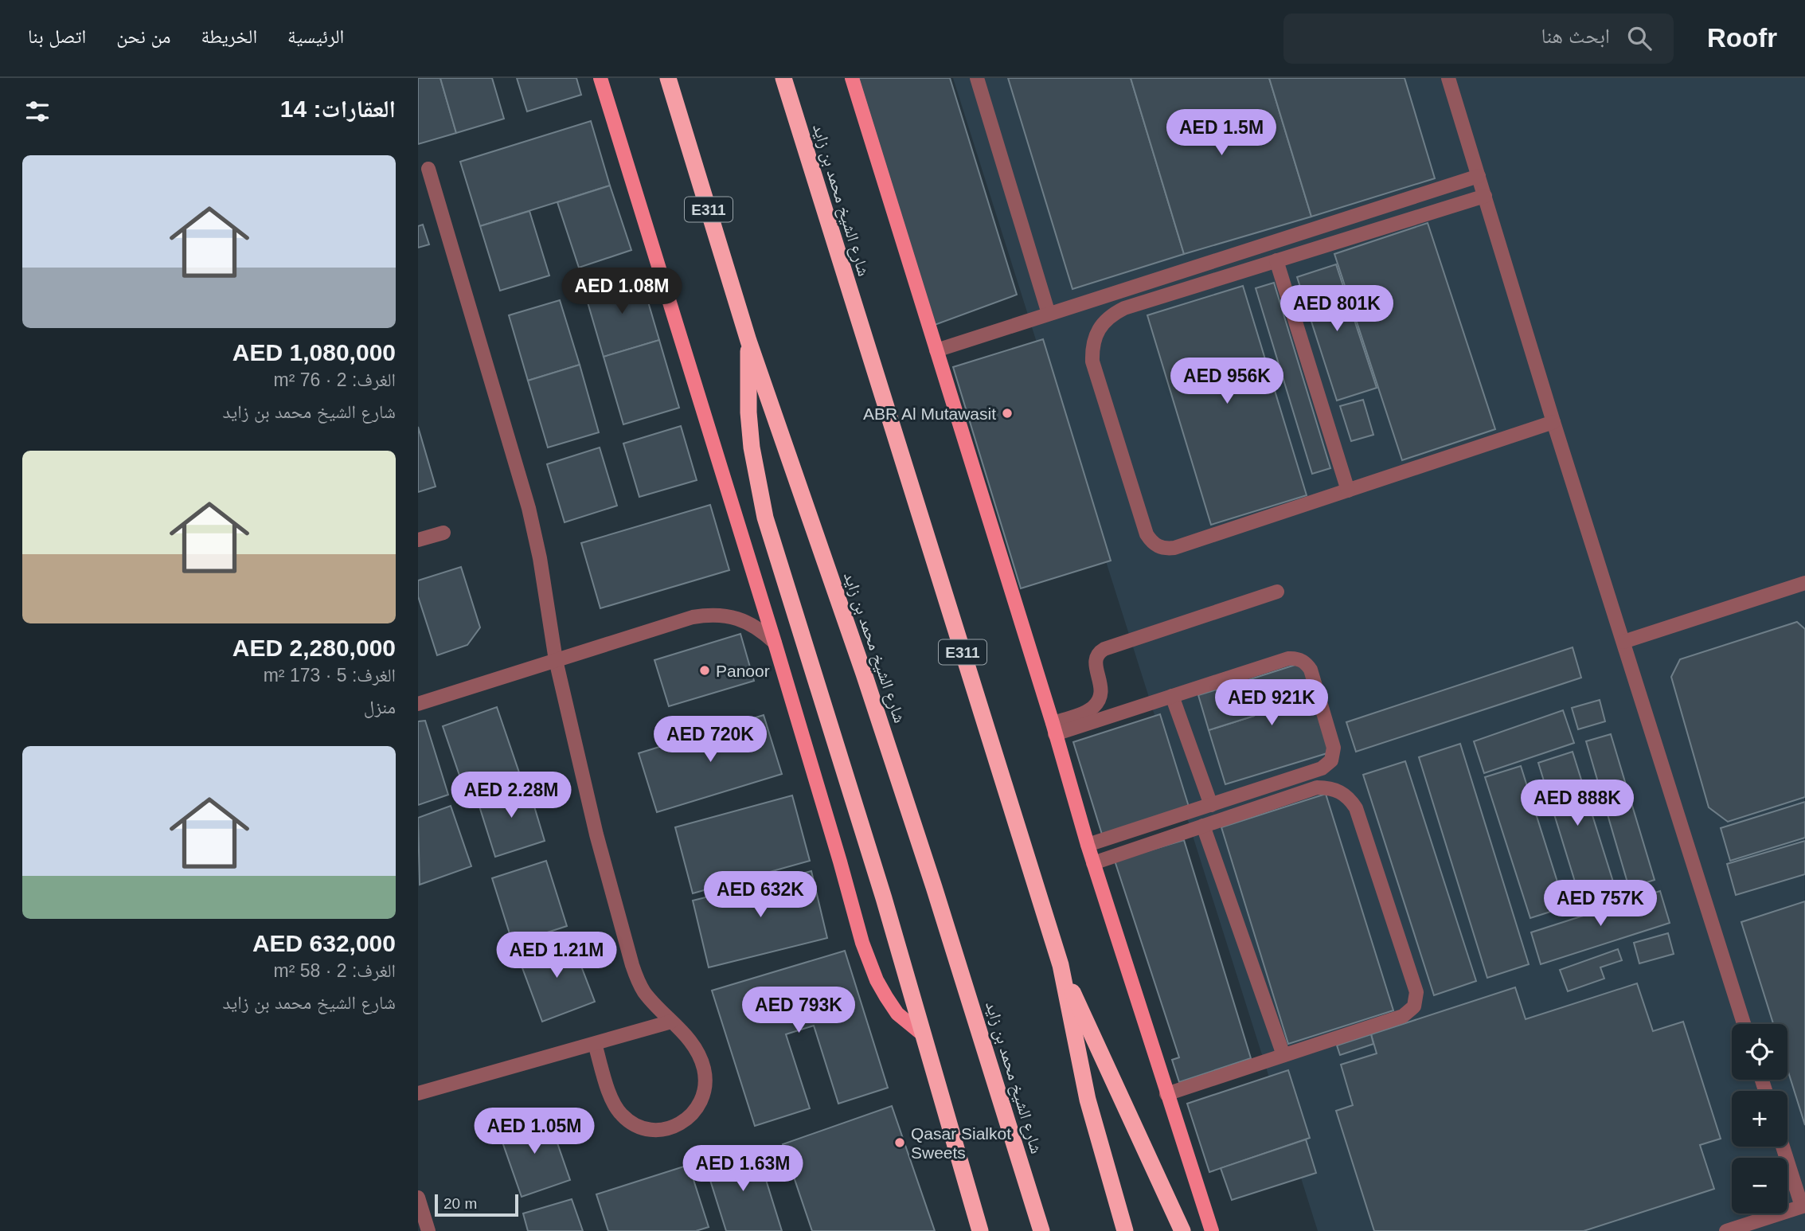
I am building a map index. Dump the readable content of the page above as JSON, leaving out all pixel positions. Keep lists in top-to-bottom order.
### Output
{
  "streets": {
    "highway": ["شارع الشيخ محمد بن زايد", "E311"]
  },
  "places": ["ABR Al Mutawasit", "Panoor", "Qasar Sialkot Sweets"],
  "scale_bar": "20 m",
  "page": {
    "header": "Roofr",
    "search": "ابحث هنا",
    "nav": [
      "الرئيسية",
      "الخريطة",
      "من نحن",
      "اتصل بنا"
    ],
    "heading": "العقارات: 14",
    "price": [
      "AED 1.5M",
      "AED 1.08M",
      "AED 801K",
      "AED 956K",
      "AED 921K",
      "AED 720K",
      "AED 2.28M",
      "AED 888K",
      "AED 632K",
      "AED 757K",
      "AED 1.21M",
      "AED 793K",
      "AED 1.05M",
      "AED 1.63M"
    ],
    "list": [
      {
        "name": "AED 1,080,000",
        "note": "الغرف: 2 · 76 m² · شارع الشيخ محمد بن زايد"
      },
      {
        "name": "AED 2,280,000",
        "note": "الغرف: 5 · 173 m² · منزل"
      },
      {
        "name": "AED 632,000",
        "note": "الغرف: 2 · 58 m² · شارع الشيخ محمد بن زايد"
      }
    ],
    "map_buttons": ["+", "−"],
    "scale": "20 m"
  }
}
